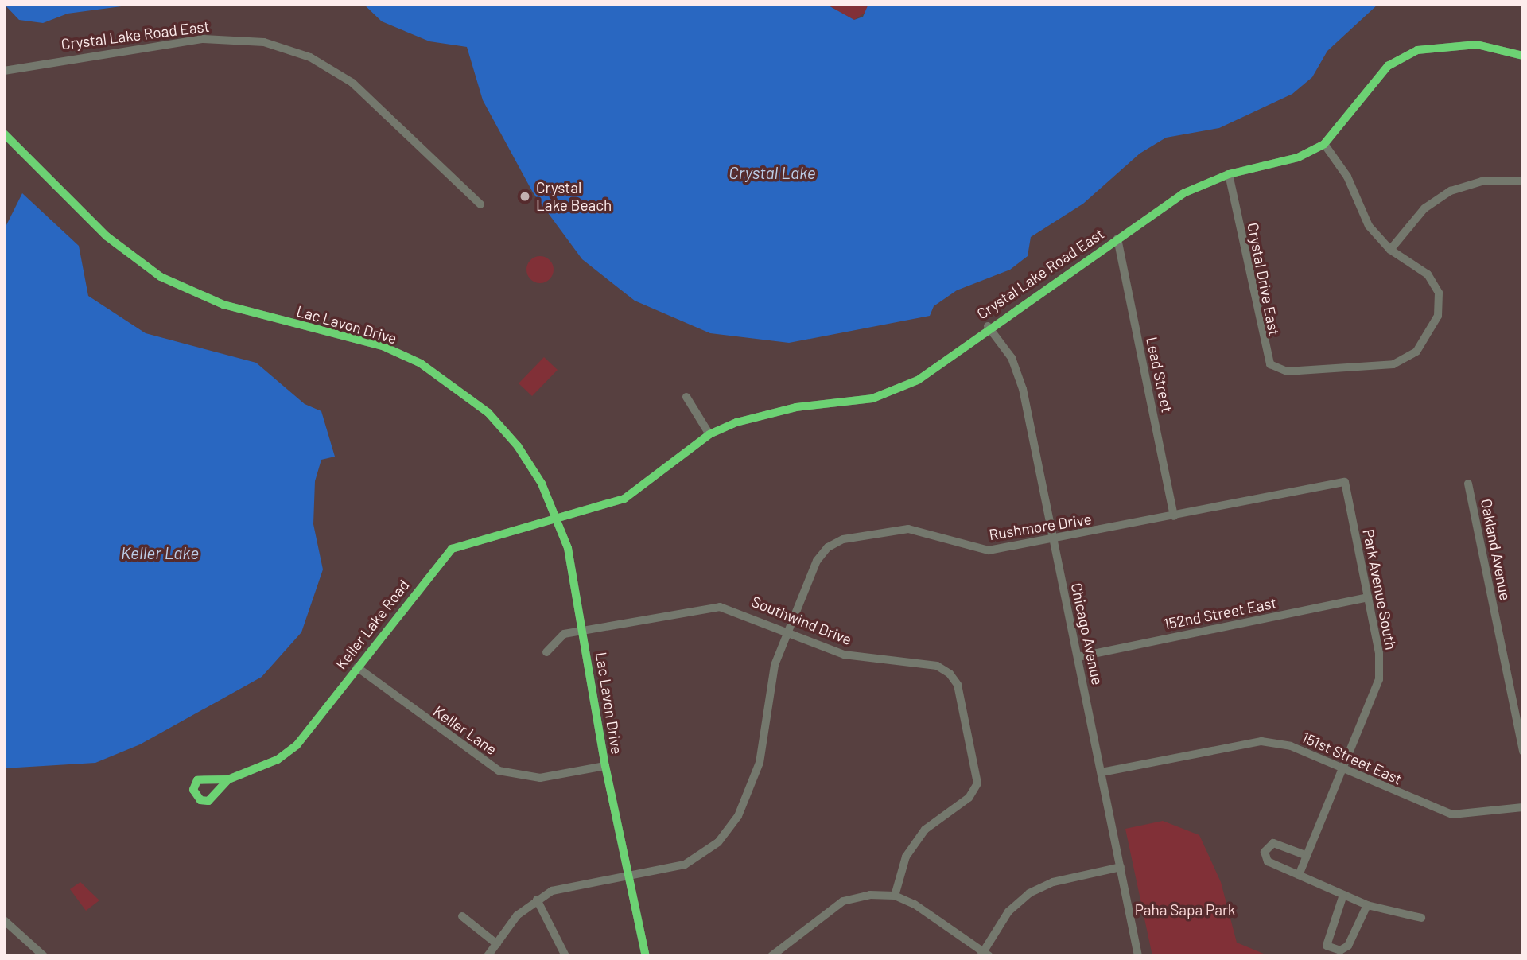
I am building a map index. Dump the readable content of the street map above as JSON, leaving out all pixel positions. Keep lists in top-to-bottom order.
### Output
{
  "streets": {
    "street": [
      "Crystal Lake Road East",
      "Crystal Drive East",
      "Lac Lavon Drive",
      "Lead Street",
      "Rushmore Drive",
      "Oakland Avenue",
      "Park Avenue South",
      "152nd Street East",
      "Southwind Drive",
      "Keller Lake Road",
      "Chicago Avenue",
      "Keller Lane",
      "151st Street East"
    ]
  },
  "crossings": [
    ["Crystal Lake Road East", "Crystal Drive East"],
    ["Crystal Lake Road East", "Lac Lavon Drive"],
    ["Crystal Lake Road East", "Lead Street"],
    ["Crystal Lake Road East", "Keller Lake Road"],
    ["Crystal Lake Road East", "Chicago Avenue"],
    ["Lac Lavon Drive", "Rushmore Drive"],
    ["Lac Lavon Drive", "Southwind Drive"],
    ["Lac Lavon Drive", "Keller Lake Road"],
    ["Lac Lavon Drive", "Keller Lane"],
    ["Lead Street", "Rushmore Drive"],
    ["Rushmore Drive", "Park Avenue South"],
    ["Rushmore Drive", "Southwind Drive"],
    ["Rushmore Drive", "Chicago Avenue"],
    ["Park Avenue South", "152nd Street East"],
    ["Park Avenue South", "151st Street East"],
    ["152nd Street East", "Chicago Avenue"],
    ["Keller Lake Road", "Keller Lane"],
    ["Chicago Avenue", "151st Street East"]
  ],
  "water": ["Crystal Lake", "Keller Lake"],
  "parks": ["Paha Sapa Park"],
  "places": ["Crystal Lake Beach"]
}
